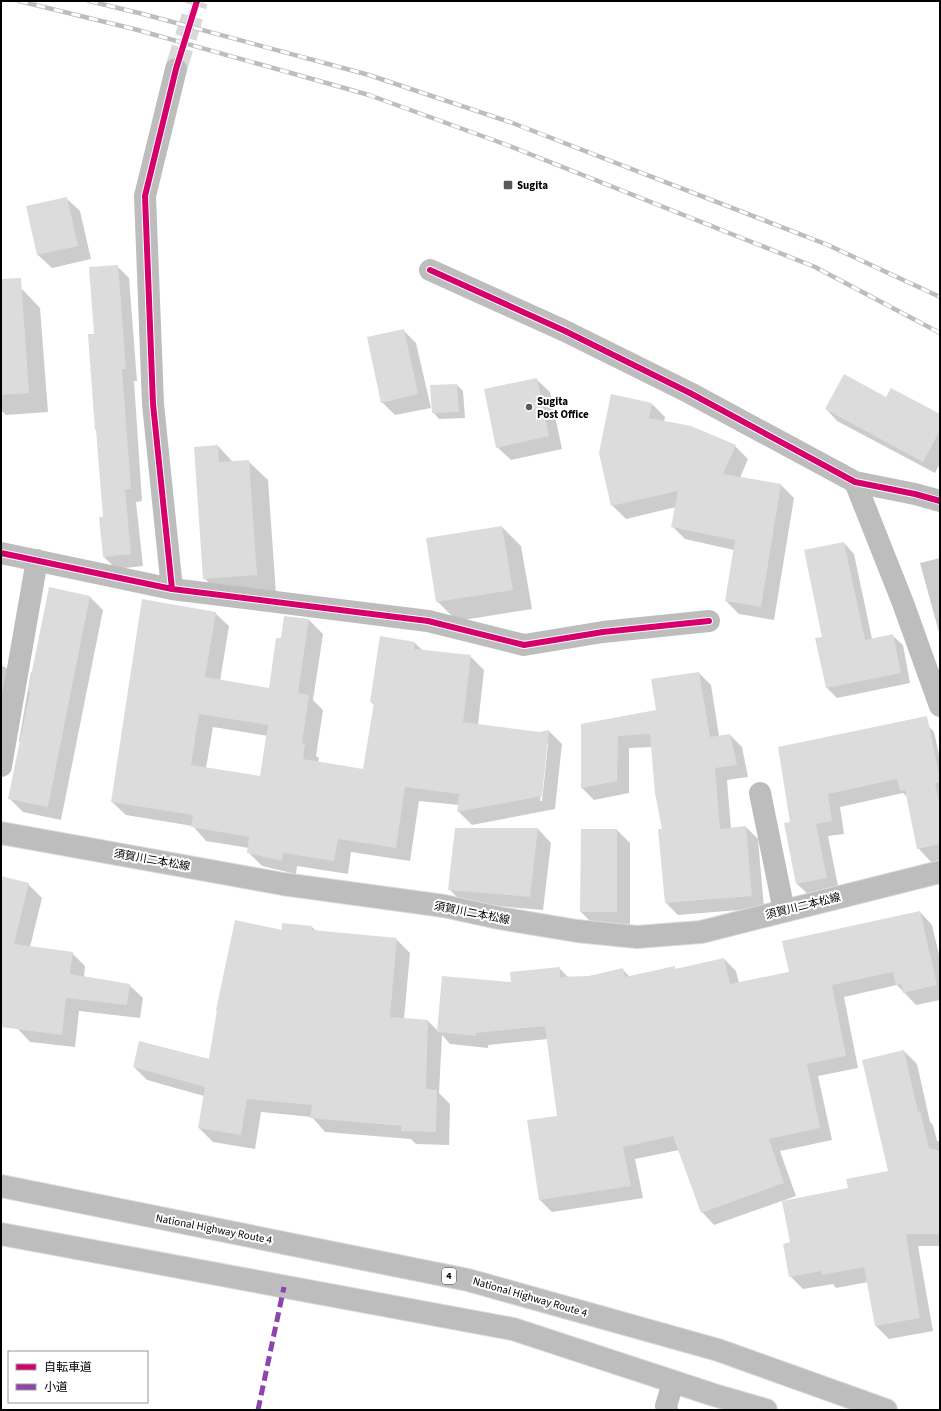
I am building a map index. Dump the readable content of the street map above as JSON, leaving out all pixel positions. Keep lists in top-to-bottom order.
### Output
{
  "streets": {
    "main road": ["須賀川二本松線", "National Highway Route 4", "4"]
  },
  "places": {
    "transit": ["Sugita"],
    "other": ["Sugita Post Office"]
  },
  "legend": ["自転車道", "小道"]
}
